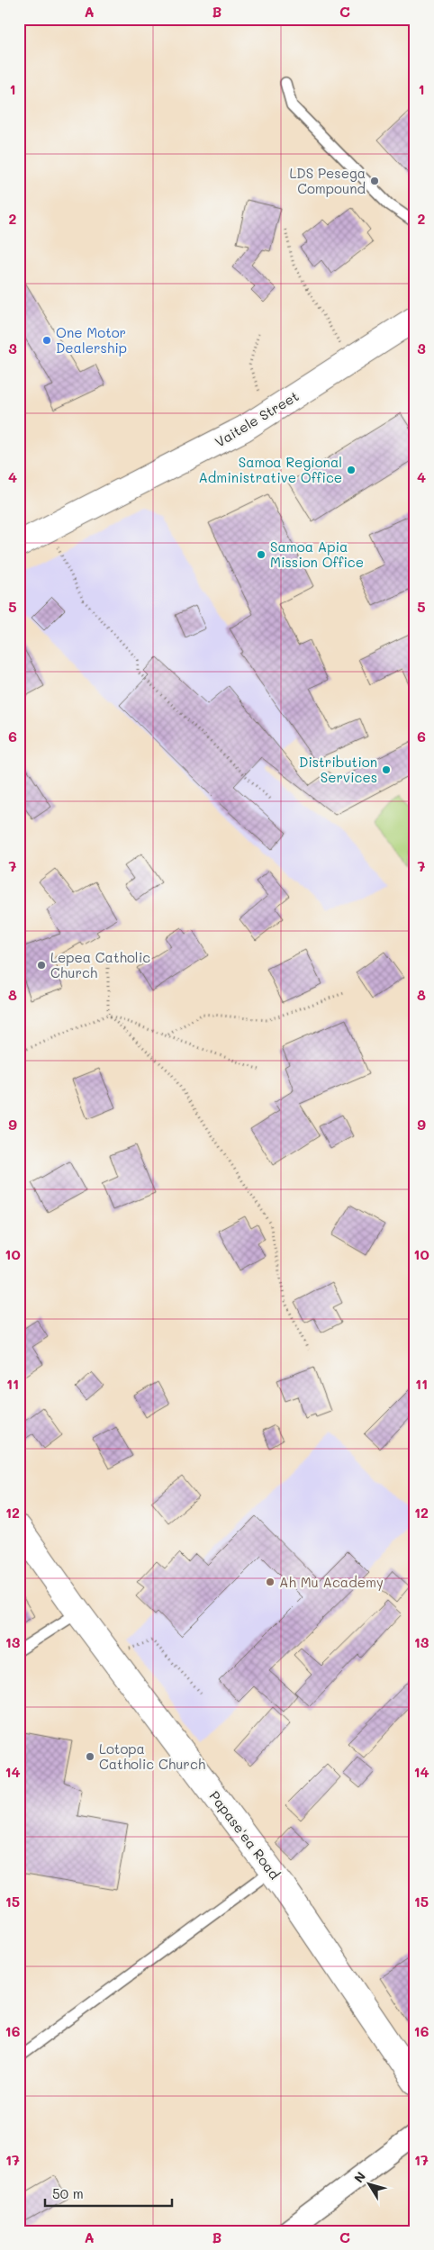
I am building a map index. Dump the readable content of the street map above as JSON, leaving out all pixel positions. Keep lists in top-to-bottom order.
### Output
{
  "streets": {
    "main road": ["Vaitele Street", "Papase'ea Road"]
  },
  "places": [
    "LDS Pesega Compound",
    "One Motor Dealership",
    "Samoa Regional Administrative Office",
    "Samoa Apia Mission Office",
    "Distribution Services",
    "Lepea Catholic Church",
    "Ah Mu Academy",
    "Lotopa Catholic Church"
  ],
  "scale_bar": "50 m",
  "north": "top left",
  "grid": {
    "columns": ["A", "B", "C"],
    "rows": [
      "1",
      "2",
      "3",
      "4",
      "5",
      "6",
      "7",
      "8",
      "9",
      "10",
      "11",
      "12",
      "13",
      "14",
      "15",
      "16",
      "17"
    ]
  }
}
